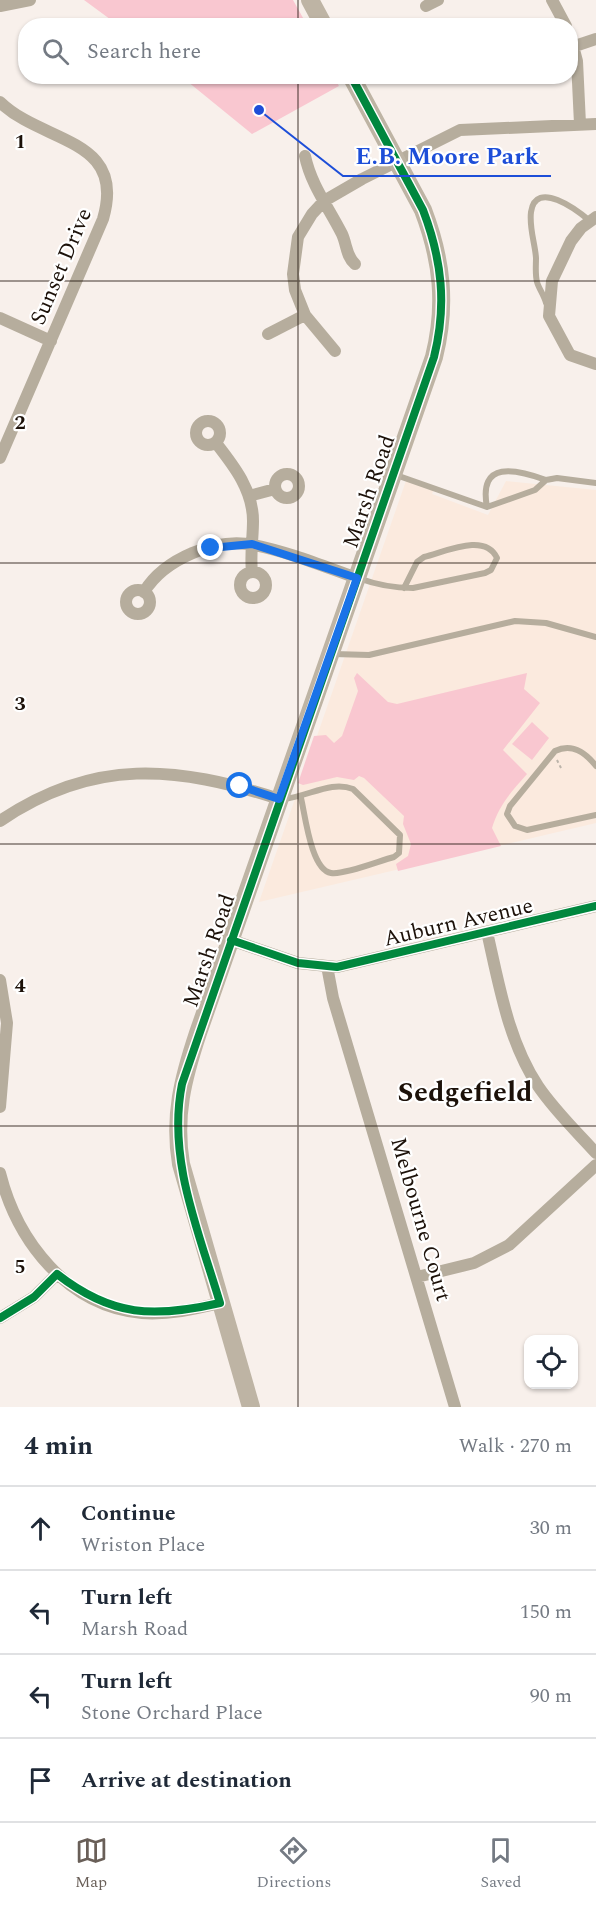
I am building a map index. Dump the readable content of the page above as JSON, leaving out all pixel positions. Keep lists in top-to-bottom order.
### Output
{
  "streets": {
    "street": [
      "Sunset Drive",
      "Marsh Road",
      "Auburn Avenue",
      "Melbourne Court"
    ]
  },
  "crossings": [
    ["Auburn Avenue", "Melbourne Court"]
  ],
  "districts": ["Sedgefield"],
  "places": ["E.B. Moore Park"],
  "page": {
    "search": "Search here",
    "heading": ["4 min", "Walk · 270 m"],
    "list": [
      ["Continue", "Wriston Place", "30 m"],
      ["Turn left", "Marsh Road", "150 m"],
      ["Turn left", "Stone Orchard Place", "90 m"],
      "Arrive at destination"
    ],
    "nav": ["Map", "Directions", "Saved"]
  },
  "grid": {
    "rows": [
      "1",
      "2",
      "3",
      "4",
      "5"
    ]
  }
}
